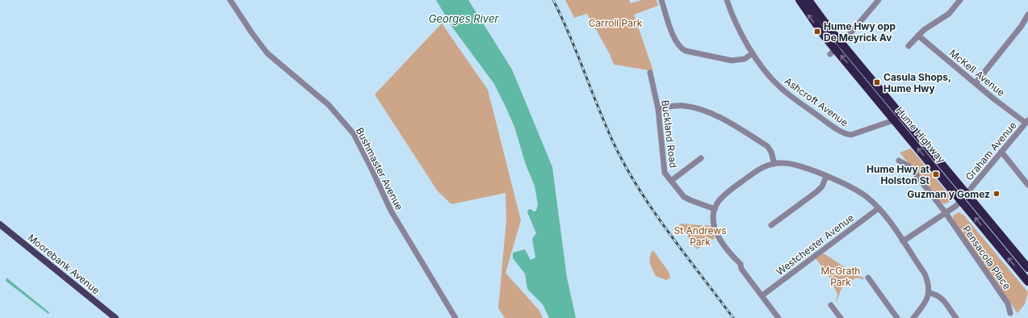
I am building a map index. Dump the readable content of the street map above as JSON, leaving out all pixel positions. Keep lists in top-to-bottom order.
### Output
{
  "streets": {
    "highway": ["Hume Highway"],
    "main road": ["Moorebank Avenue"],
    "street": [
      "McKell Avenue",
      "Ashcroft Avenue",
      "Buckland Road",
      "Graham Avenue",
      "Bushmaster Avenue",
      "Westchester Avenue",
      "Pensacola Place"
    ]
  },
  "crossings": [
    ["McKell Avenue", "Graham Avenue"],
    ["Ashcroft Avenue", "Hume Highway"],
    ["Hume Highway", "Graham Avenue"],
    ["Graham Avenue", "Pensacola Place"]
  ],
  "water": ["Georges River"],
  "parks": ["Carroll Park", "St Andrews Park", "McGrath Park"],
  "places": {
    "transit": ["Hume Hwy opp De Meyrick Av", "Casula Shops, Hume Hwy", "Hume Hwy at Holston St"],
    "other": ["Guzman y Gomez"]
  }
}
